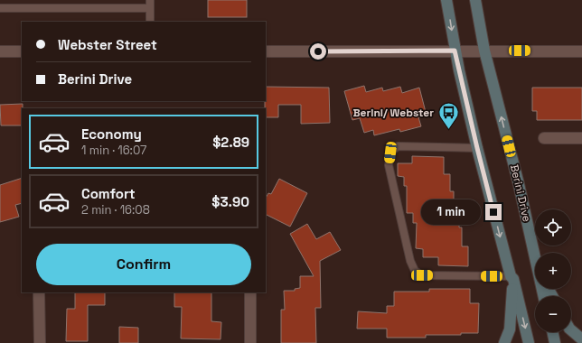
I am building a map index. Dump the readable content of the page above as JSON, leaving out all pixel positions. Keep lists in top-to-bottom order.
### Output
{
  "streets": {
    "street": ["Berini Drive"]
  },
  "places": {
    "bus stop": ["Berini/ Webster"]
  },
  "page": {
    "banner": ["Webster Street", "Berini Drive"],
    "list": [
      {
        "name": "Economy",
        "note": "1 min · 16:07",
        "value": "$2.89"
      },
      {
        "name": "Comfort",
        "note": "2 min · 16:08",
        "value": "$3.90"
      }
    ],
    "bubble": "1 min",
    "map_buttons": ["+", "−"],
    "buttons": "Confirm"
  }
}
